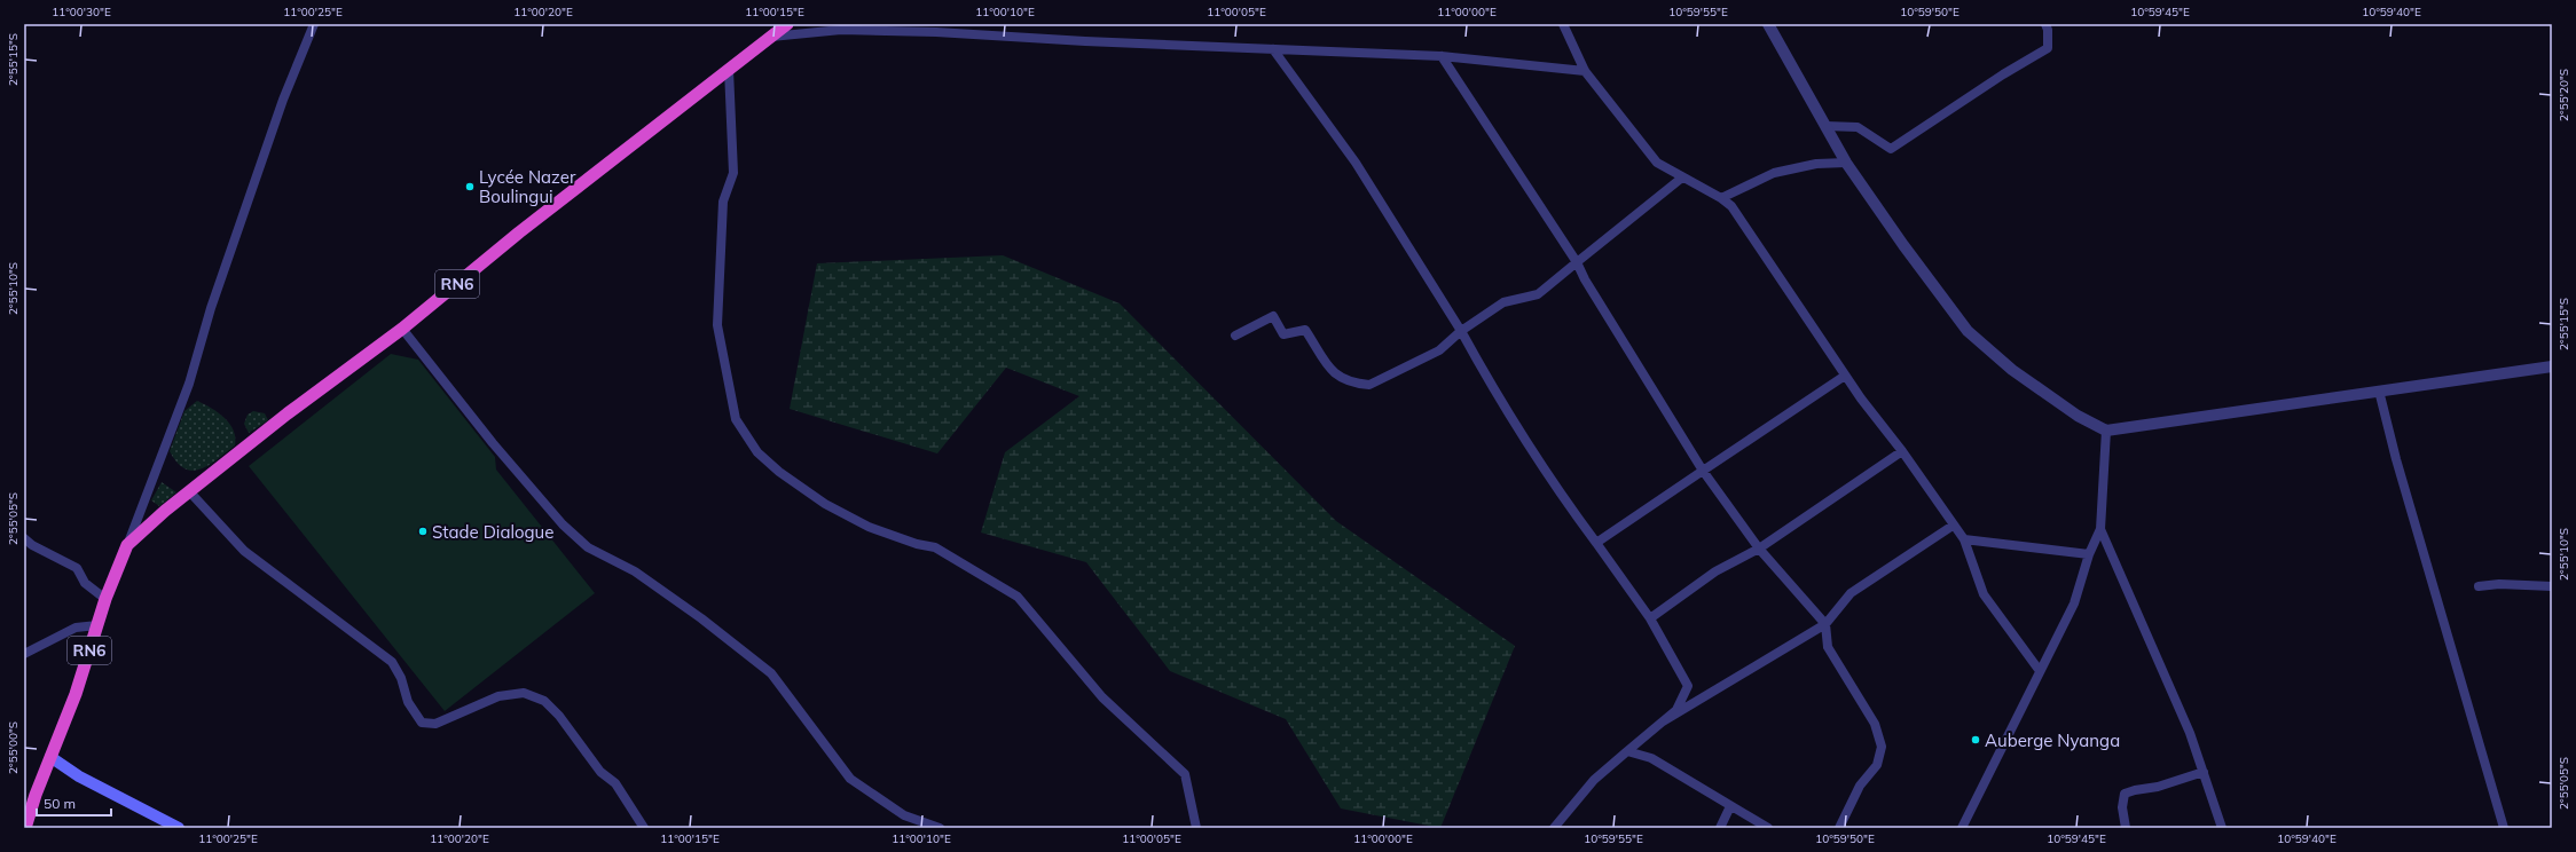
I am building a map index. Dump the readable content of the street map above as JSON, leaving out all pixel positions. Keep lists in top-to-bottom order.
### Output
{
  "streets": {
    "highway": ["RN6"]
  },
  "places": ["Lycée Nazer Boulingui", "Stade Dialogue", "Auberge Nyanga"],
  "scale_bar": "50 m",
  "coordinates": [
    "11°00'30\"E",
    "11°00'25\"E",
    "11°00'20\"E",
    "11°00'15\"E",
    "11°00'10\"E",
    "11°00'05\"E",
    "11°00'00\"E",
    "10°59'55\"E",
    "10°59'50\"E",
    "10°59'45\"E",
    "10°59'40\"E",
    "2°55'15\"S",
    "2°55'20\"S",
    "2°55'10\"S",
    "2°55'05\"S",
    "2°55'00\"S"
  ]
}
